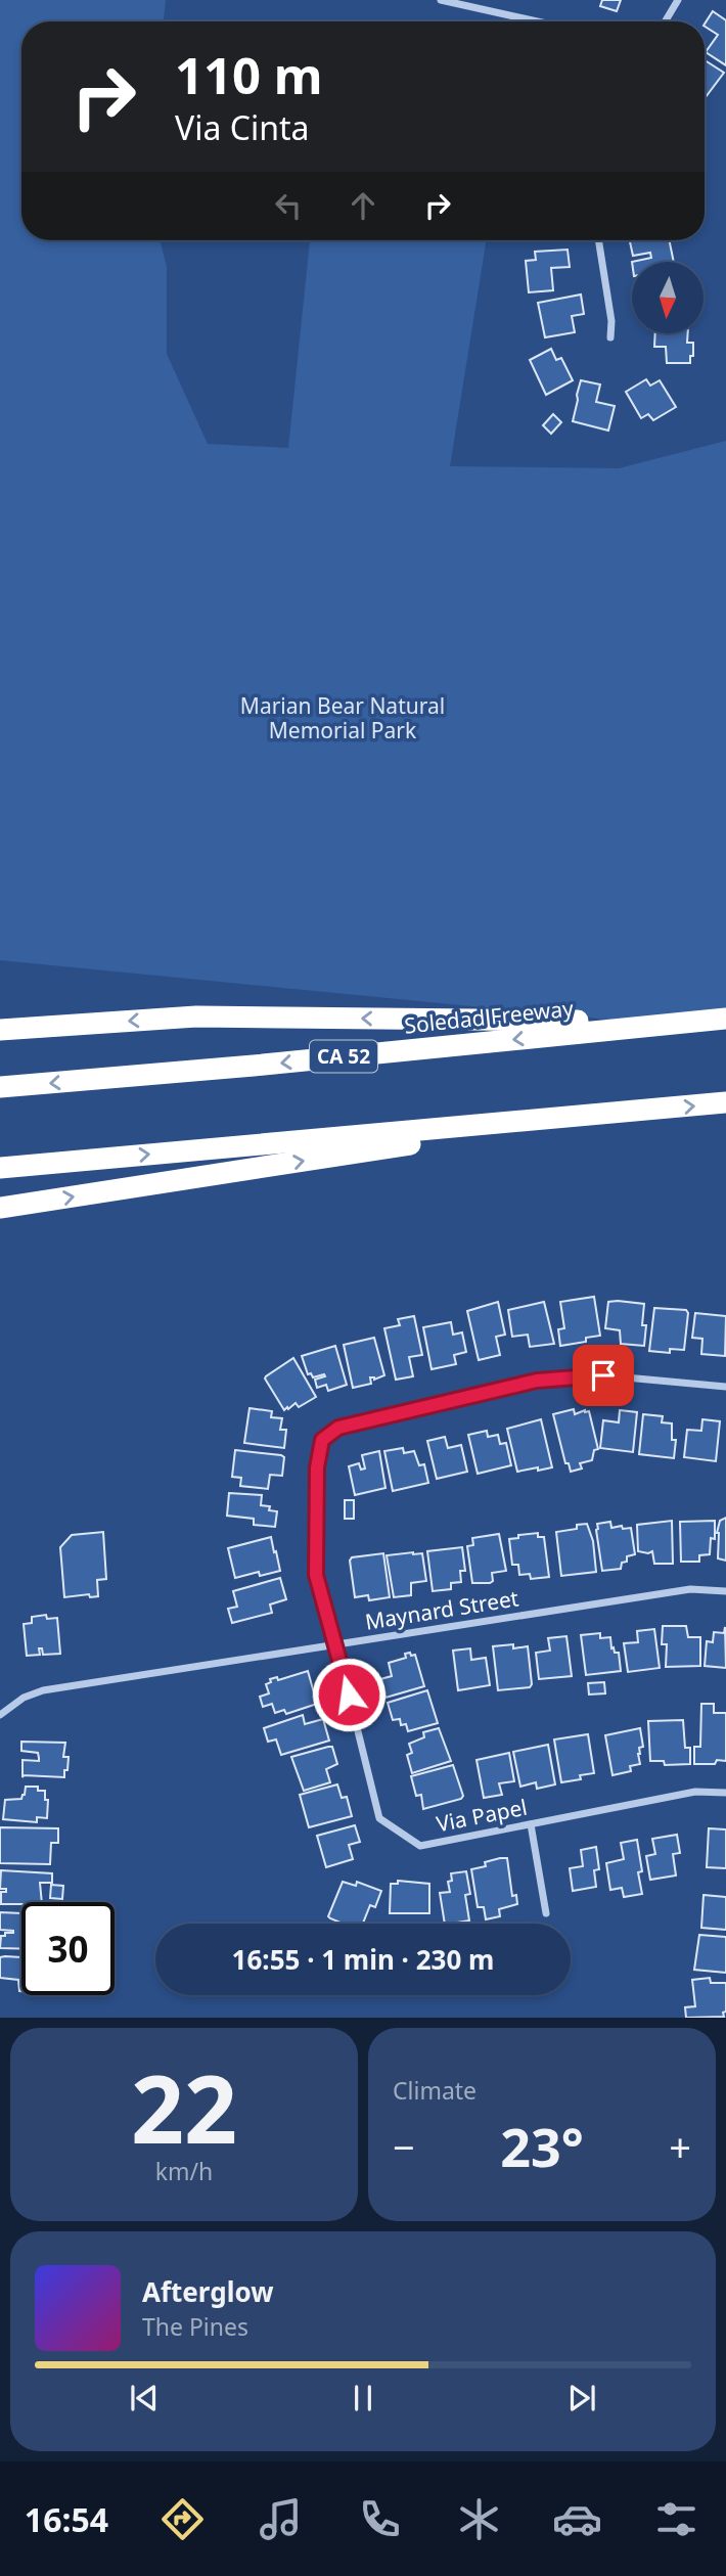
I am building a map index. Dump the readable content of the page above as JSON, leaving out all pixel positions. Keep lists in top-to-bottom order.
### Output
{
  "streets": {
    "highway": ["Soledad Freeway", "CA 52"],
    "street": ["Maynard Street", "Via Papel"]
  },
  "crossings": [
    ["Maynard Street", "Via Papel"]
  ],
  "parks": ["Marian Bear Natural Memorial Park"],
  "north": "bottom",
  "page": {
    "turn": ["110 m", "Via Cinta"],
    "limit": "30",
    "trip": "16:55 · 1 min · 230 m",
    "tile": [
      ["22", "km/h"],
      "Climate"
    ],
    "heat": ["−", "23°", "+"],
    "song": ["Afterglow", "The Pines"],
    "tabs": "16:54"
  }
}
